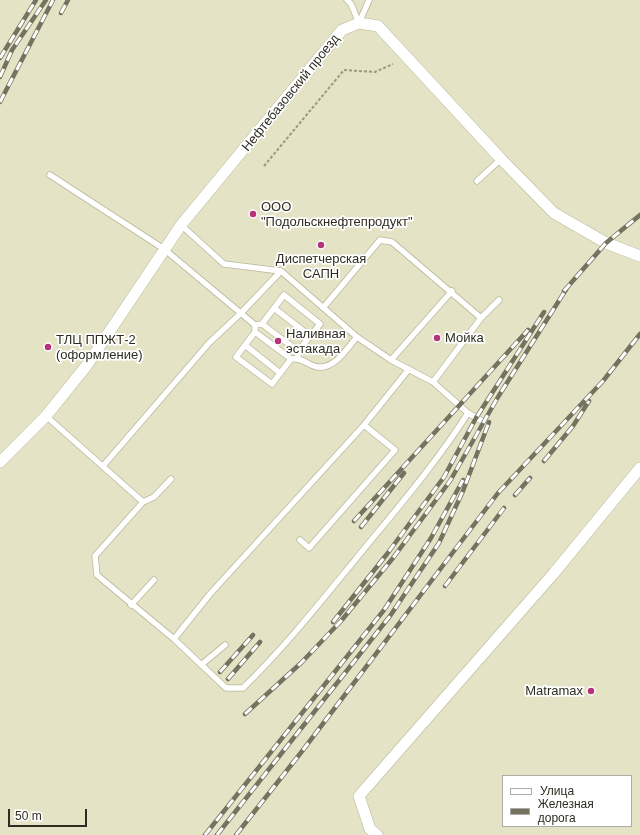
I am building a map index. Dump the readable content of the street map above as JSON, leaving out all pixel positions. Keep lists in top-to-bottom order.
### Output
{
  "streets": {
    "street": ["Нефтебазовский проезд"]
  },
  "places": [
    "ООО \"Подольскнефтепродукт\"",
    "Диспетчерская САПН",
    "Мойка",
    "Наливная эстакада",
    "ТЛЦ ППЖТ-2 (оформление)",
    "Matramax"
  ],
  "legend": ["Улица", "Железная дорога"],
  "scale_bar": "50 m"
}
